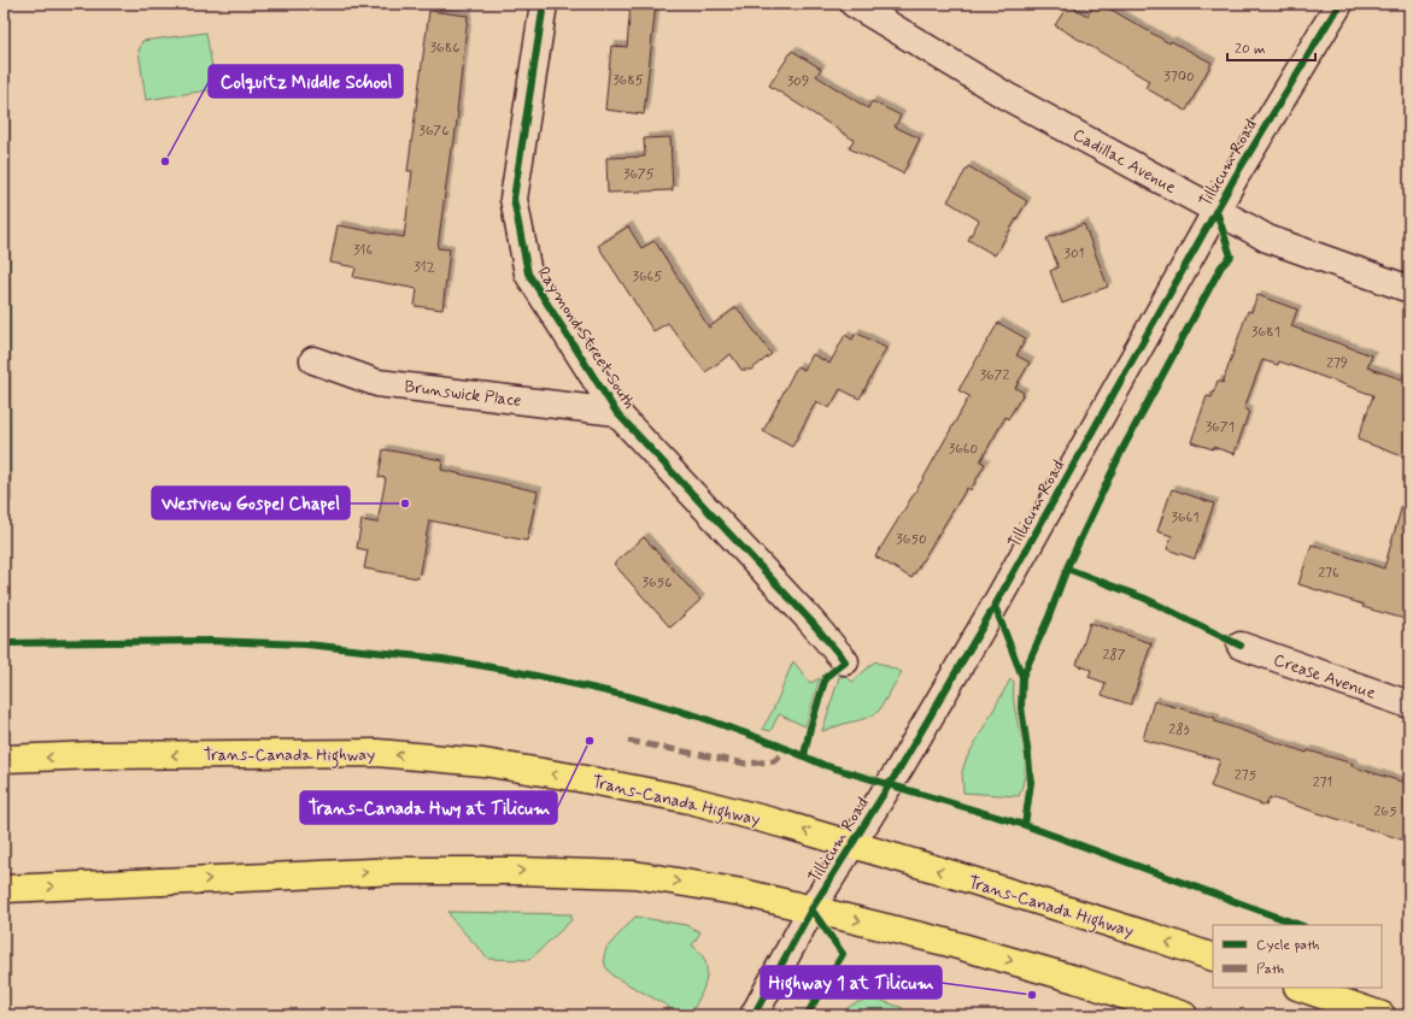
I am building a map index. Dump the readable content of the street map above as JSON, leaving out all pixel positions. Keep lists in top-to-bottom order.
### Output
{
  "streets": {
    "highway": ["Trans-Canada Highway"],
    "street": [
      "Cadillac Avenue",
      "Tillicum Road",
      "Raymond Street South",
      "Brunswick Place",
      "Crease Avenue"
    ]
  },
  "crossings": [
    ["Cadillac Avenue", "Tillicum Road"],
    ["Tillicum Road", "Trans-Canada Highway"],
    ["Raymond Street South", "Brunswick Place"]
  ],
  "places": [
    "Colquitz Middle School",
    "Westview Gospel Chapel",
    "Trans-Canada Hwy at Tilicum",
    "Highway 1 at Tilicum"
  ],
  "house_numbers": [
    "3686",
    "3700",
    "3685",
    "309",
    "3676",
    "3675",
    "316",
    "301",
    "312",
    "3665",
    "3681",
    "279",
    "3672",
    "3671",
    "3660",
    "3661",
    "3650",
    "276",
    "3656",
    "287",
    "283",
    "275",
    "271",
    "265"
  ],
  "legend": ["Cycle path", "Path"],
  "scale_bar": "20 m"
}
